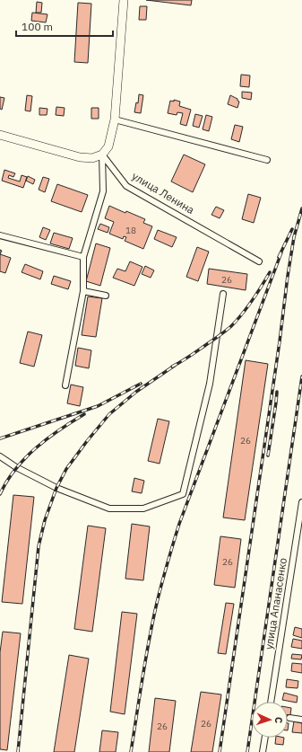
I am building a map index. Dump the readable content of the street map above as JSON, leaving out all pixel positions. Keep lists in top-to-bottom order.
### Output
{
  "streets": {
    "street": ["улица Ленина", "улица Апанасенко"]
  },
  "house_numbers": [
    "18",
    "26",
    "26",
    "26",
    "26",
    "26"
  ],
  "scale_bar": "100 m",
  "north": "right"
}
